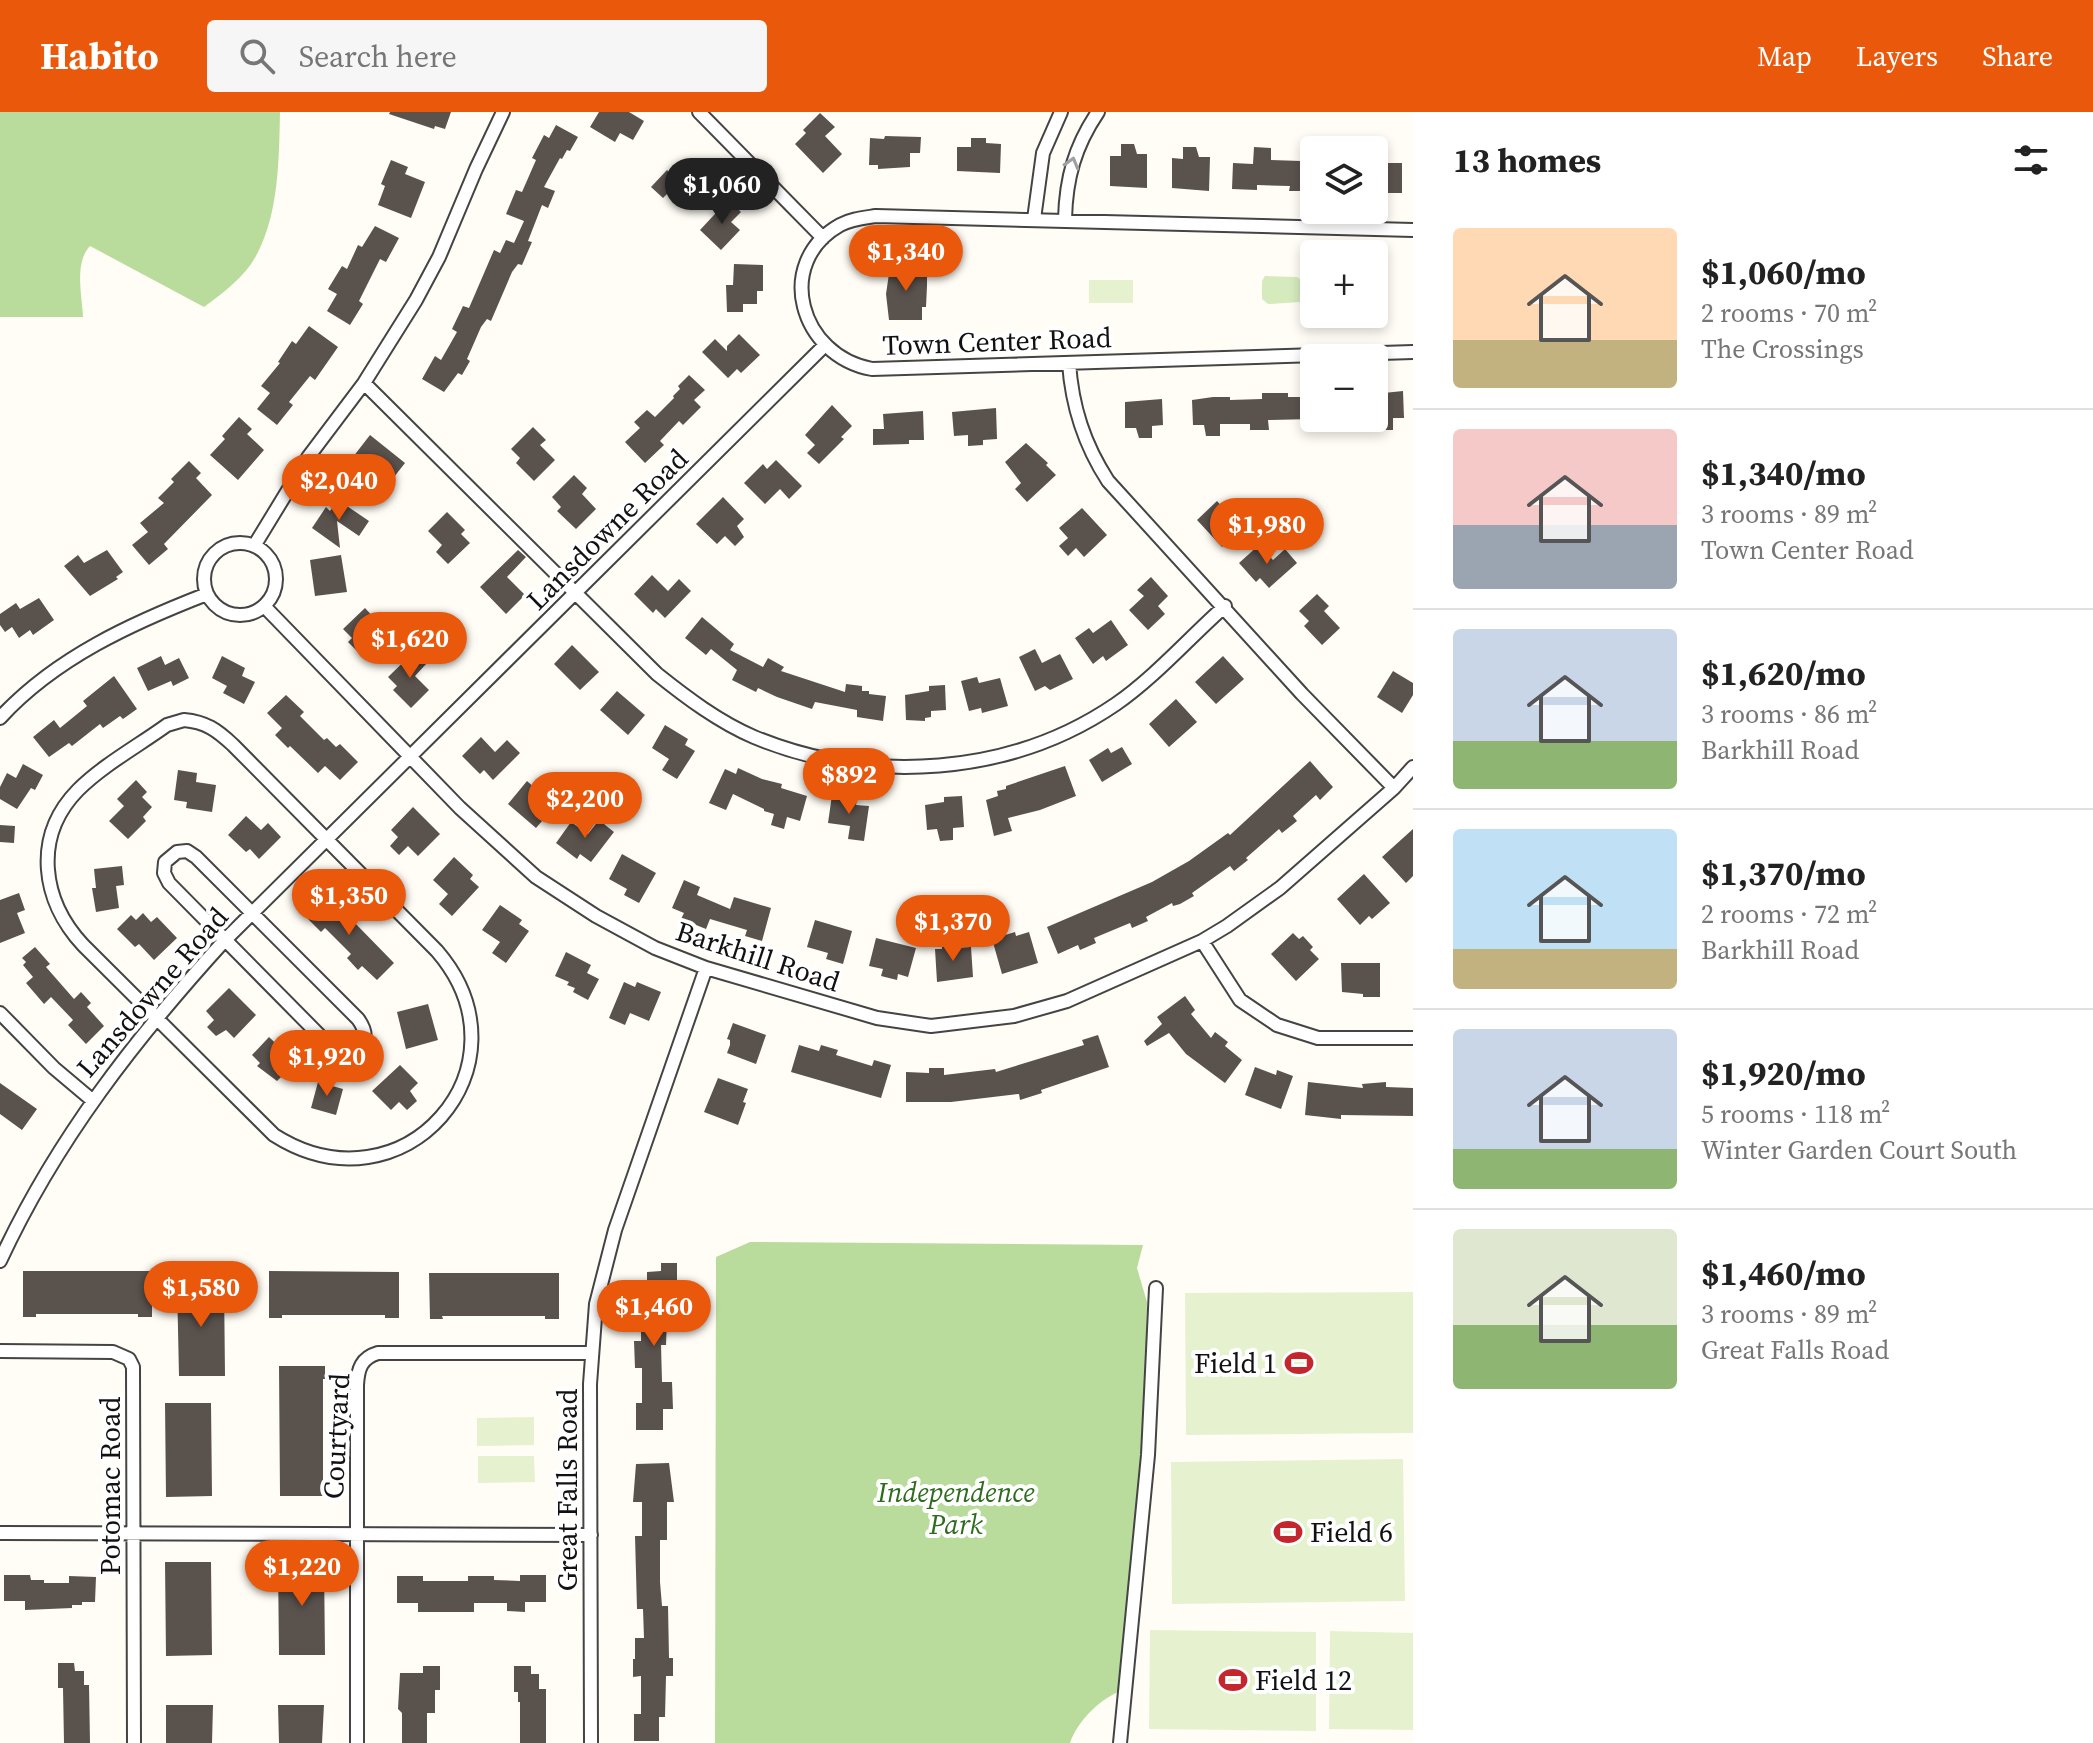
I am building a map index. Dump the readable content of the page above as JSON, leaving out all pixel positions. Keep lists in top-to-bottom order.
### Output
{
  "streets": {
    "street": [
      "Town Center Road",
      "Lansdowne Road",
      "Barkhill Road",
      "Courtyard",
      "Potomac Road",
      "Great Falls Road"
    ]
  },
  "crossings": [
    ["Town Center Road", "Lansdowne Road"],
    ["Lansdowne Road", "Barkhill Road"],
    ["Barkhill Road", "Great Falls Road"],
    ["Courtyard", "Great Falls Road"]
  ],
  "parks": ["Independence Park"],
  "places": {
    "sports": ["Field 1", "Field 6", "Field 12"]
  },
  "page": {
    "header": "Habito",
    "search": "Search here",
    "nav": ["Map", "Layers", "Share"],
    "heading": "13 homes",
    "map_buttons": ["+", "−"],
    "price": [
      "$1,060",
      "$1,340",
      "$2,040",
      "$1,980",
      "$1,620",
      "$892",
      "$2,200",
      "$1,350",
      "$1,370",
      "$1,920",
      "$1,580",
      "$1,460",
      "$1,220"
    ],
    "list": [
      {
        "name": "$1,060/mo",
        "note": "2 rooms · 70 m² · The Crossings"
      },
      {
        "name": "$1,340/mo",
        "note": "3 rooms · 89 m² · Town Center Road"
      },
      {
        "name": "$1,620/mo",
        "note": "3 rooms · 86 m² · Barkhill Road"
      },
      {
        "name": "$1,370/mo",
        "note": "2 rooms · 72 m² · Barkhill Road"
      },
      {
        "name": "$1,920/mo",
        "note": "5 rooms · 118 m² · Winter Garden Court South"
      },
      {
        "name": "$1,460/mo",
        "note": "3 rooms · 89 m² · Great Falls Road"
      }
    ]
  }
}
